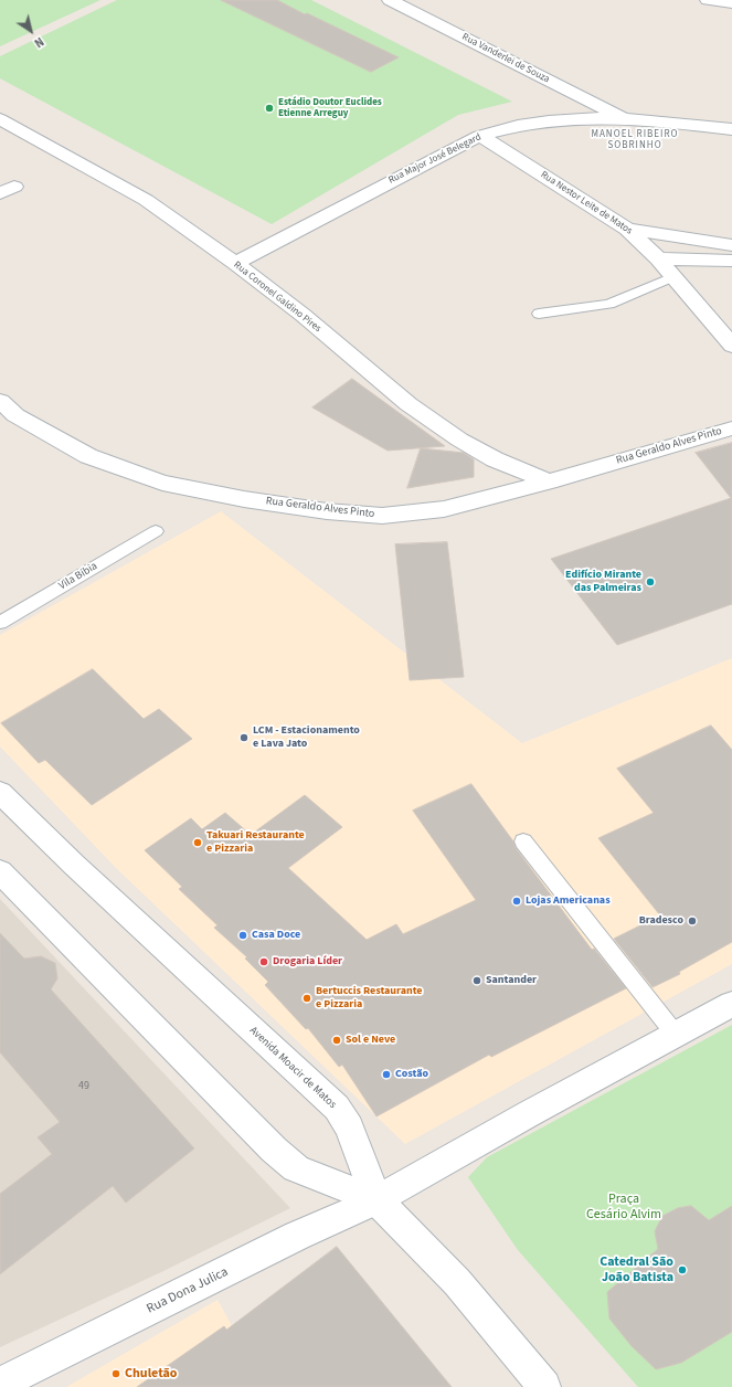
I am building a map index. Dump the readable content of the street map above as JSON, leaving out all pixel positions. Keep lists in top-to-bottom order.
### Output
{
  "streets": {
    "street": [
      "Rua Vanderlei de Souza",
      "Rua Major José Belegard",
      "Rua Nestor Leite de Matos",
      "Rua Coronel Galdino Pires",
      "Rua Geraldo Alves Pinto",
      "Avenida Moacir de Matos",
      "Rua Dona Julica"
    ],
    "lane": ["Vila Bibia"]
  },
  "crossings": [
    ["Rua Vanderlei de Souza", "Rua Major José Belegard"],
    ["Rua Major José Belegard", "Rua Nestor Leite de Matos"],
    ["Rua Major José Belegard", "Rua Coronel Galdino Pires"],
    ["Rua Coronel Galdino Pires", "Rua Geraldo Alves Pinto"],
    ["Avenida Moacir de Matos", "Rua Dona Julica"]
  ],
  "districts": ["MANOEL RIBEIRO SOBRINHO"],
  "parks": ["Praça Cesário Alvim"],
  "places": [
    "Estádio Doutor Euclides Etienne Arreguy",
    "Edifício Mirante das Palmeiras",
    "LCM - Estacionamento e Lava Jato",
    "Takuari Restaurante e Pizzaria",
    "Lojas Americanas",
    "Bradesco",
    "Casa Doce",
    "Drogaria Líder",
    "Santander",
    "Bertuccis Restaurante e Pizzaria",
    "Sol e Neve",
    "Costão",
    "Catedral São João Batista",
    "Chuletão"
  ],
  "house_numbers": ["49"],
  "north": "bottom right"
}
